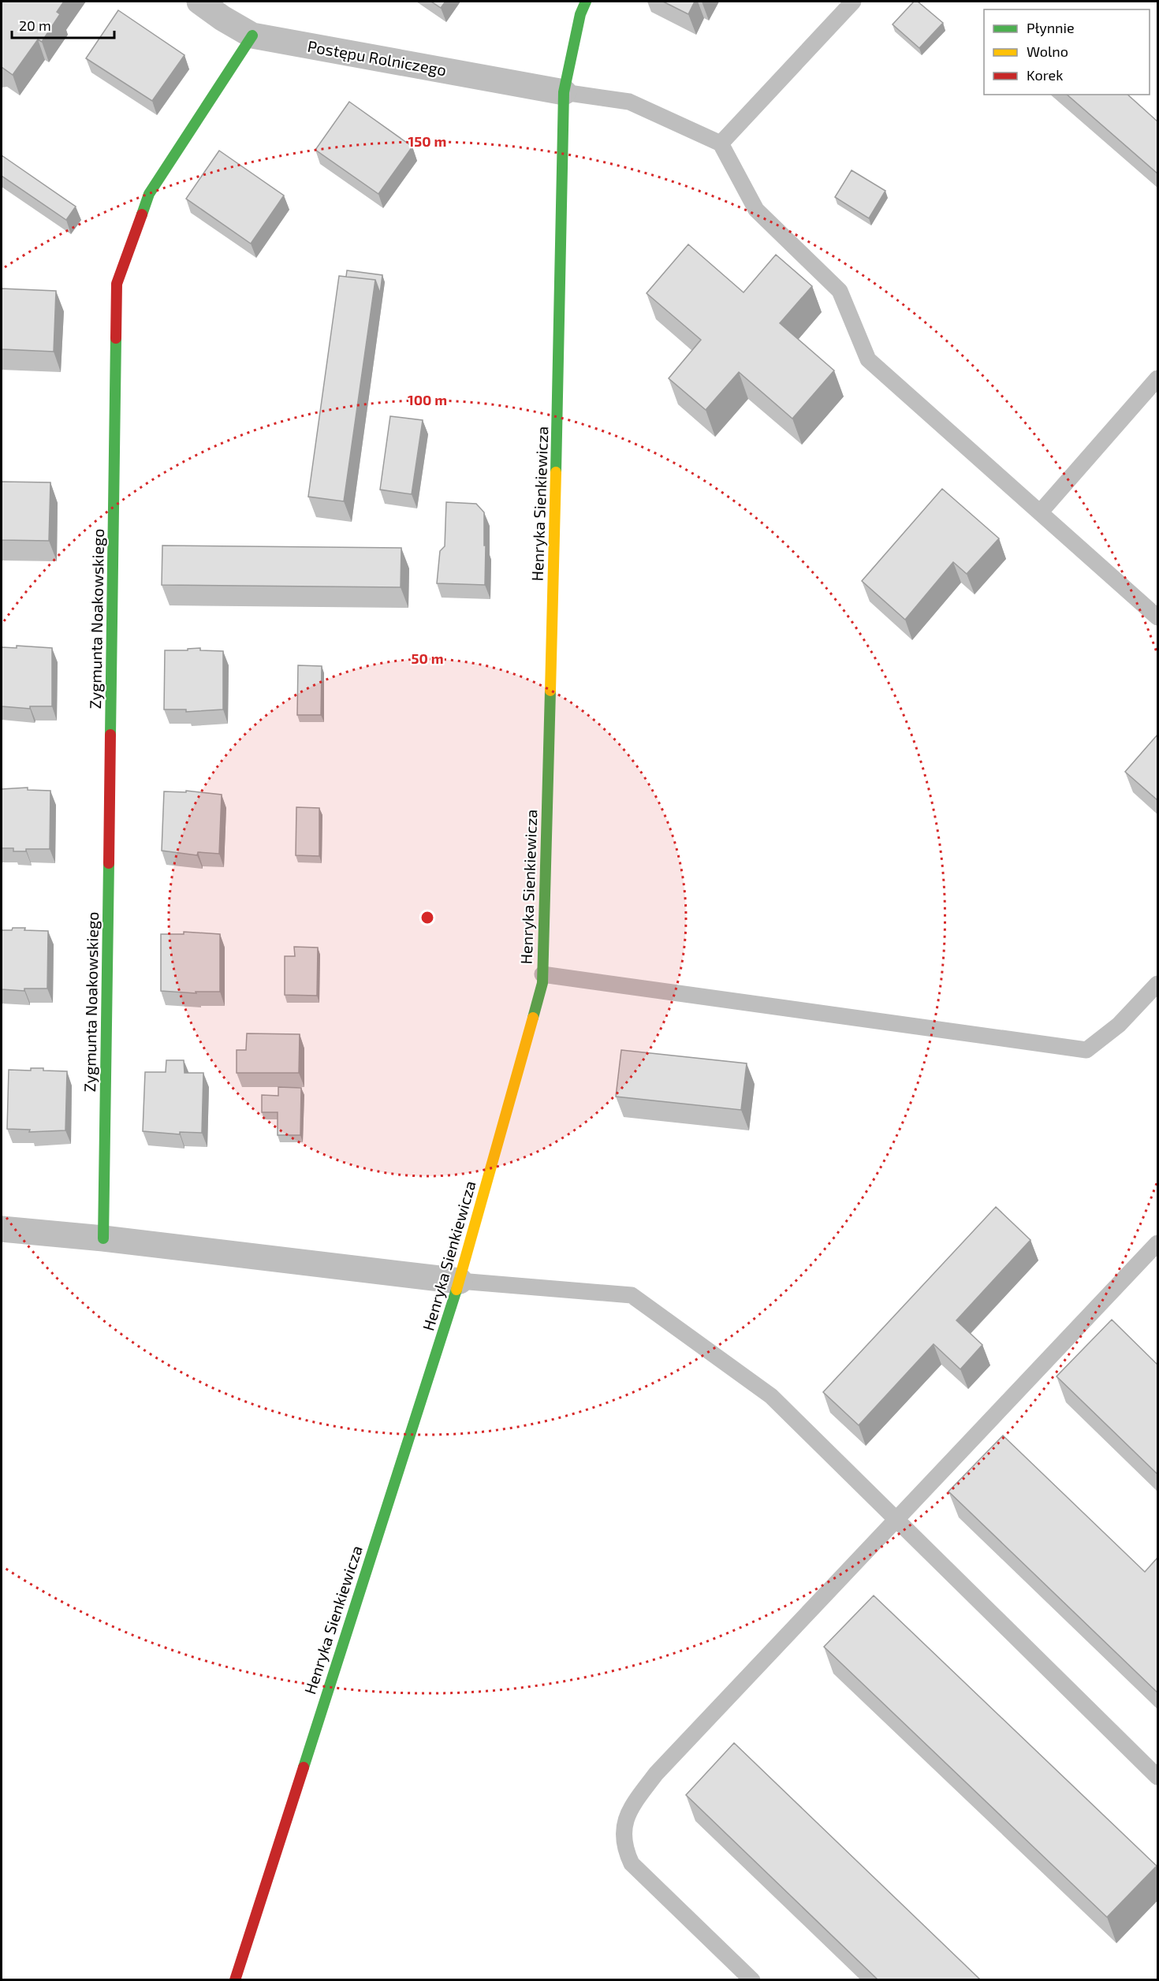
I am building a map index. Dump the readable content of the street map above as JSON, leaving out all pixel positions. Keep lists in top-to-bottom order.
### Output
{
  "streets": {
    "main road": ["Henryka Sienkiewicza", "Zygmunta Noakowskiego"],
    "street": ["Postępu Rolniczego"]
  },
  "crossings": [
    ["Postępu Rolniczego", "Henryka Sienkiewicza"],
    ["Postępu Rolniczego", "Zygmunta Noakowskiego"]
  ],
  "legend": ["Płynnie", "Wolno", "Korek"],
  "scale_bar": "20 m",
  "rings": ["150 m", "100 m", "50 m"]
}
